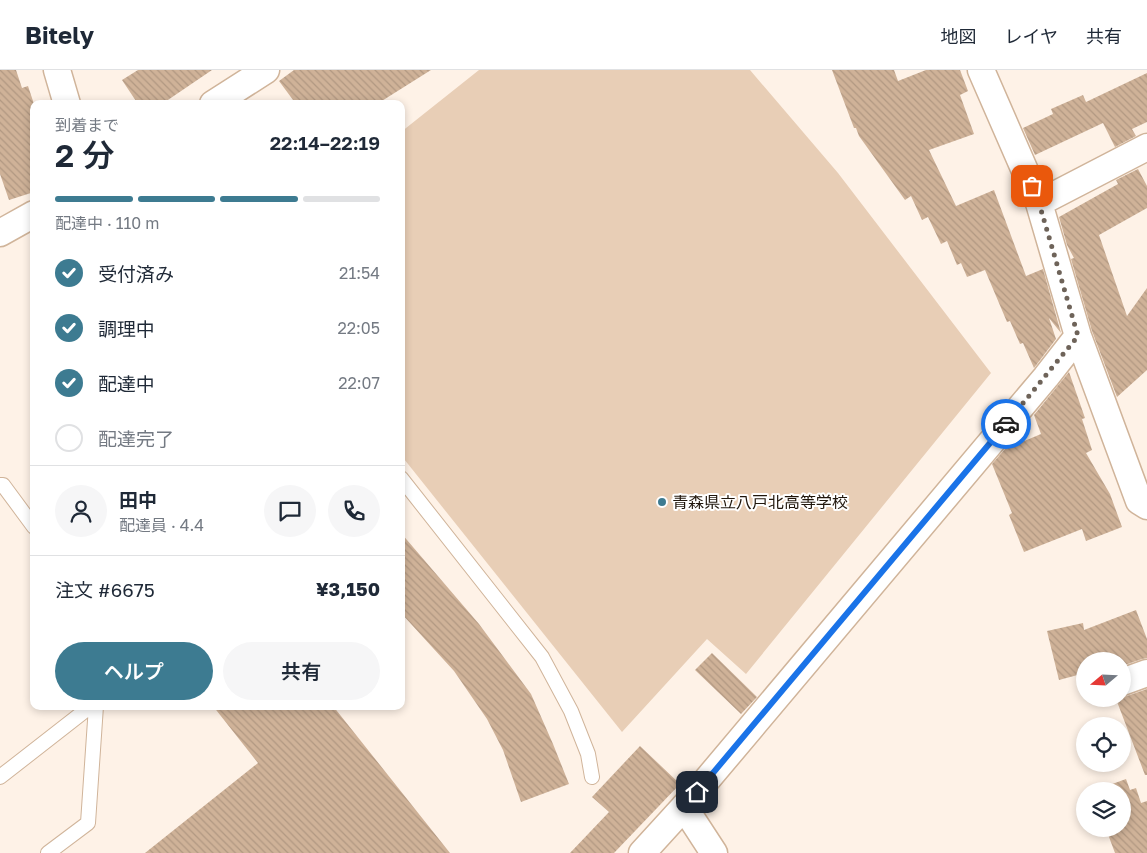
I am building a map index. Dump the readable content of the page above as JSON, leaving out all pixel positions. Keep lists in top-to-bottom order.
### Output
{
  "places": ["青森県立八戸北高等学校"],
  "north": "left",
  "page": {
    "header": "Bitely",
    "nav": ["地図", "レイヤ", "共有"],
    "heading": ["2 分", "到着まで", "22:14–22:19"],
    "panel": [
      "田中",
      "配達員 · 4.4",
      "注文 #6675",
      "¥3,150"
    ],
    "bar": "配達中 · 110 m",
    "list": [
      ["受付済み", "21:54"],
      ["調理中", "22:05"],
      ["配達中", "22:07"],
      "配達完了"
    ],
    "buttons": ["ヘルプ", "共有"]
  }
}
